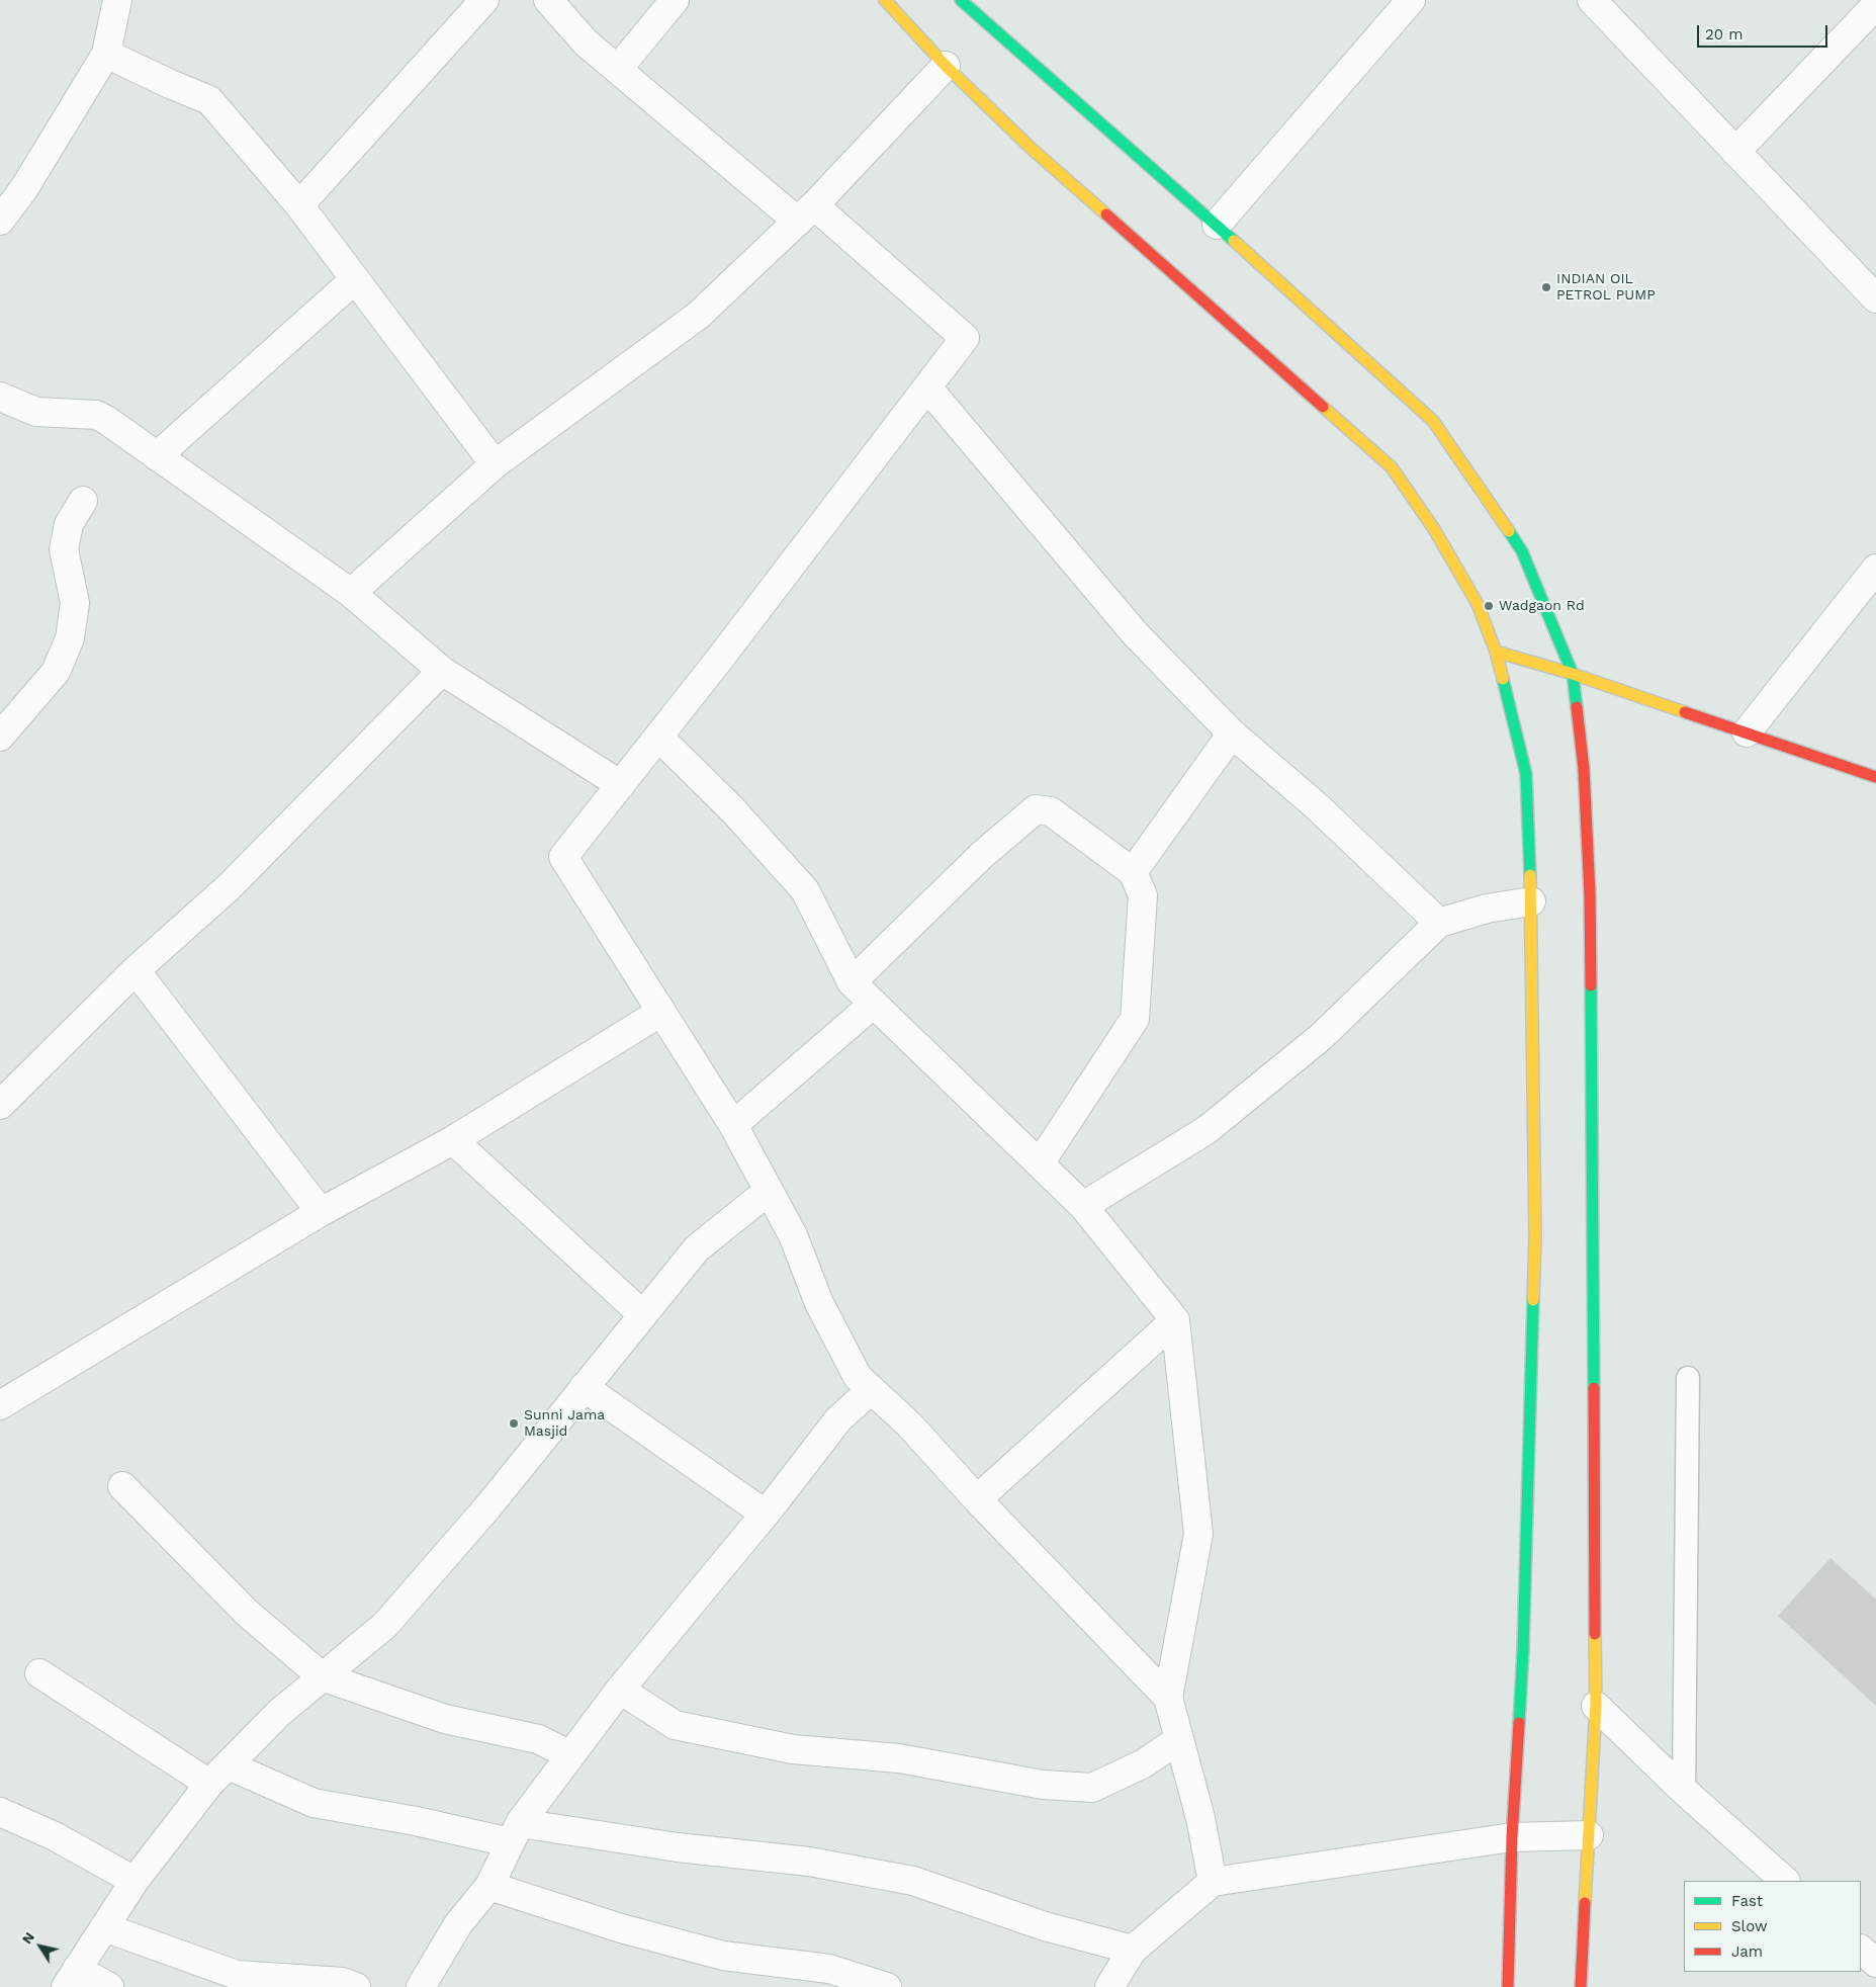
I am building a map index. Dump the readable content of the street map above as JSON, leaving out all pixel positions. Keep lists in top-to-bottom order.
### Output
{
  "places": ["INDIAN OIL PETROL PUMP", "Wadgaon Rd", "Sunni Jama Masjid"],
  "legend": ["Fast", "Slow", "Jam"],
  "scale_bar": "20 m",
  "north": "top left"
}
